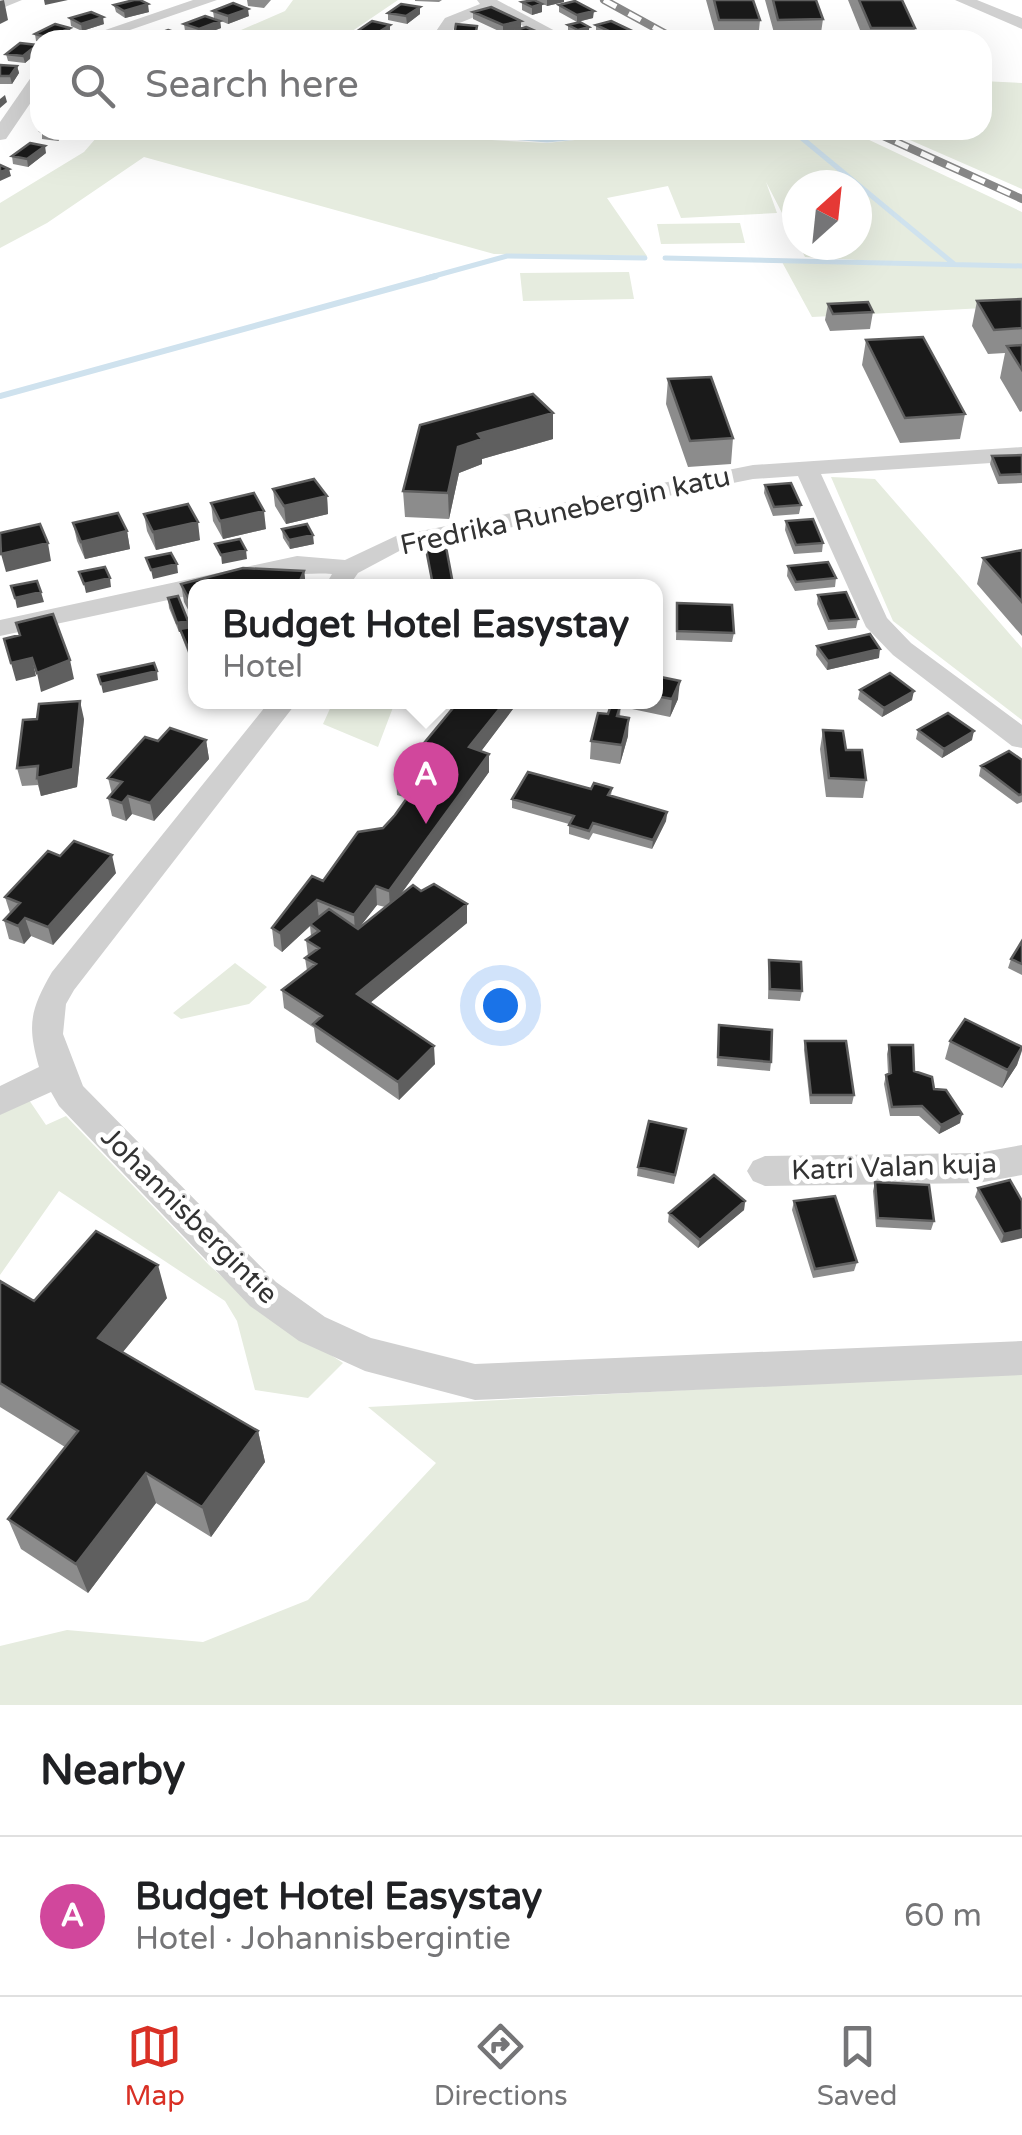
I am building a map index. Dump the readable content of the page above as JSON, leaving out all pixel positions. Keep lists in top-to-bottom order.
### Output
{
  "streets": {
    "street": ["Fredrika Runebergin katu", "Katri Valan kuja", "Johannisbergintie"]
  },
  "north": "top right",
  "page": {
    "search": "Search here",
    "popup": ["Budget Hotel Easystay", "Hotel"],
    "pins": "A",
    "heading": "Nearby",
    "list": [
      {
        "mark": "A",
        "name": "Budget Hotel Easystay",
        "note": "Hotel · Johannisbergintie",
        "value": "60 m"
      }
    ],
    "nav": ["Map", "Directions", "Saved"]
  }
}
